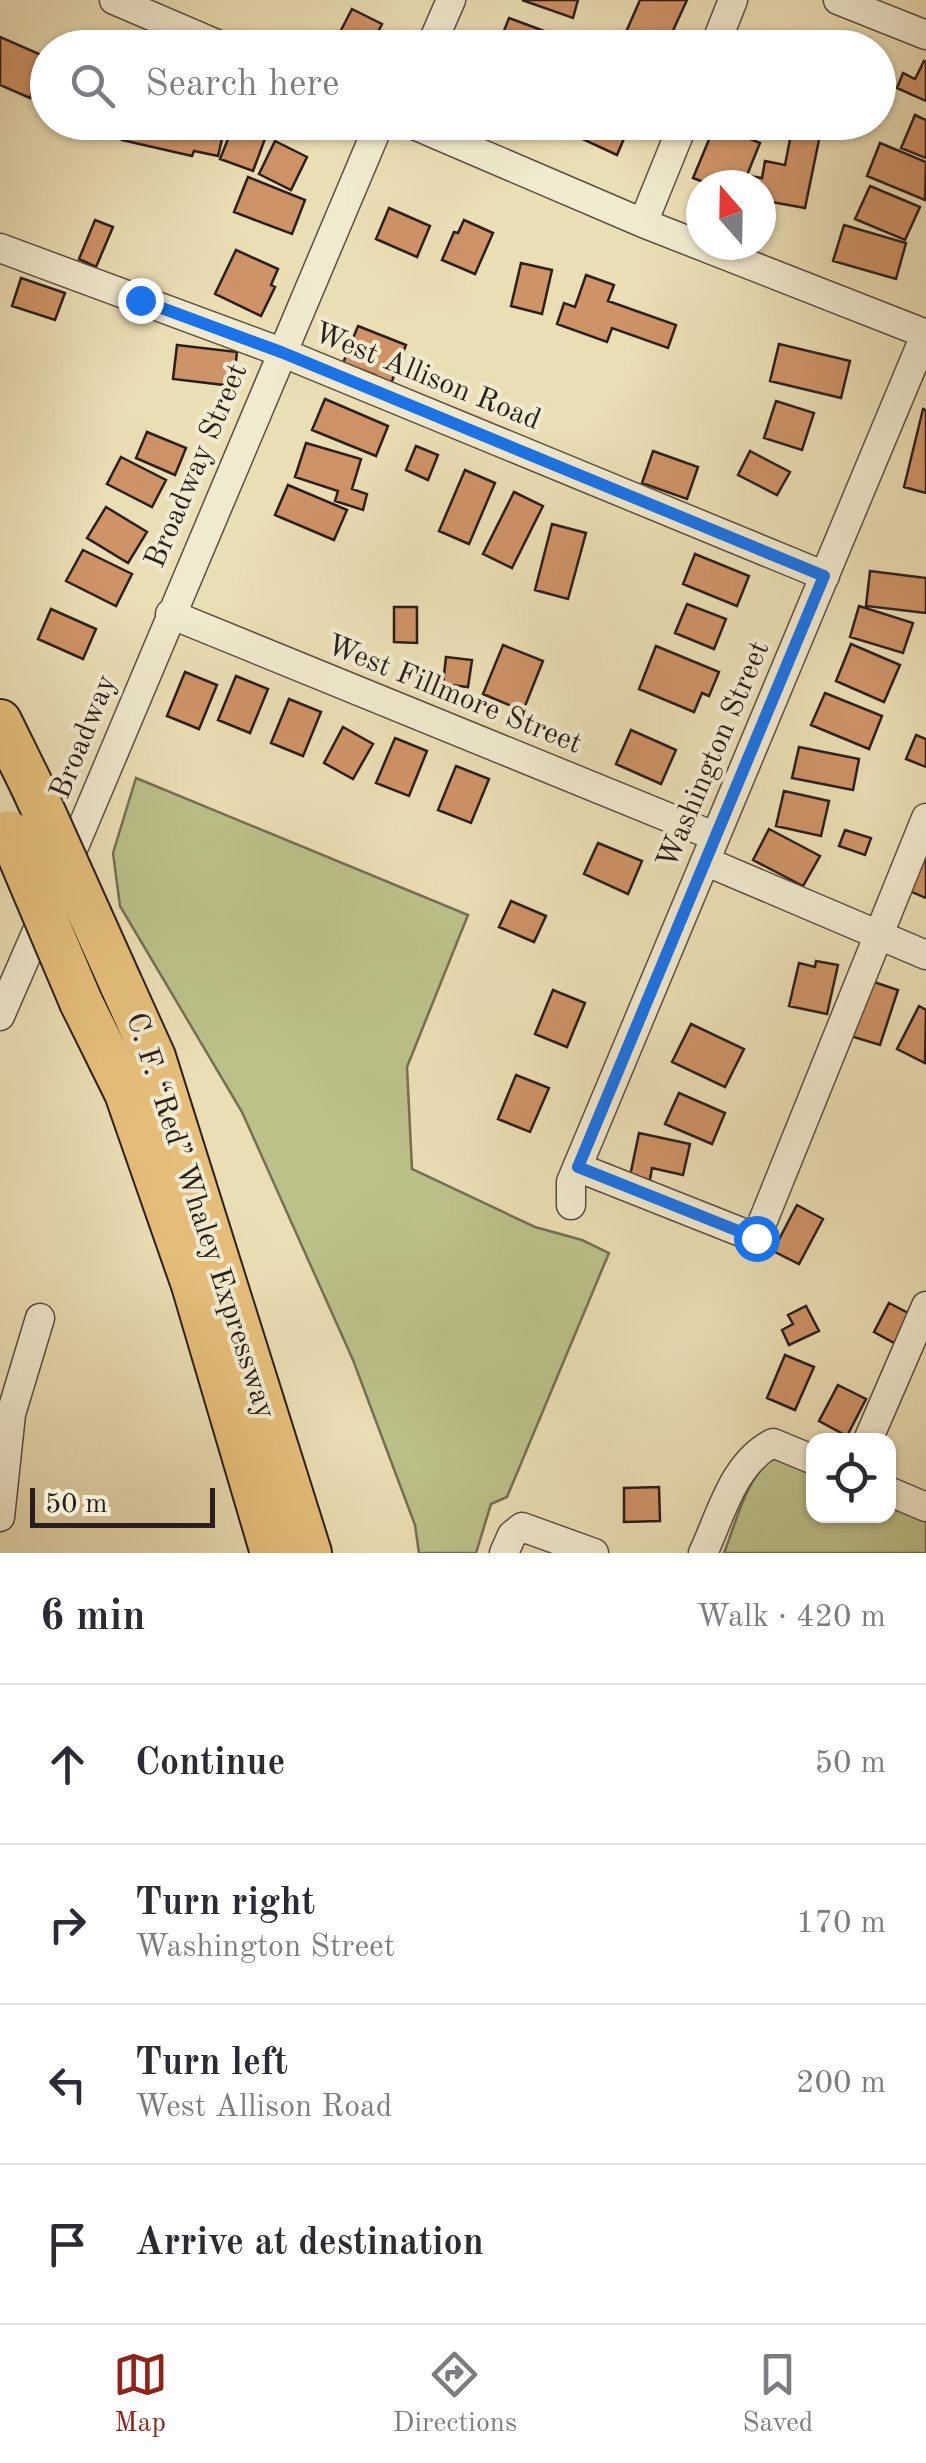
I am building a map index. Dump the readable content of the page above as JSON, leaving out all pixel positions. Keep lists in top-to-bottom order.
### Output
{
  "streets": {
    "highway": ["C. F. “Red” Whaley Expressway"],
    "street": [
      "West Allison Road",
      "Broadway Street",
      "West Fillmore Street",
      "Broadway",
      "Washington Street"
    ]
  },
  "crossings": [
    ["West Allison Road", "Broadway Street"],
    ["West Allison Road", "Washington Street"],
    ["Broadway Street", "West Fillmore Street"],
    ["Broadway Street", "Broadway"],
    ["West Fillmore Street", "Broadway"],
    ["West Fillmore Street", "Washington Street"]
  ],
  "scale_bar": "50 m",
  "north": "top",
  "page": {
    "search": "Search here",
    "scale": "50 m",
    "heading": ["6 min", "Walk · 420 m"],
    "list": [
      ["Continue", "50 m"],
      ["Turn right", "Washington Street", "170 m"],
      ["Turn left", "West Allison Road", "200 m"],
      "Arrive at destination"
    ],
    "nav": ["Map", "Directions", "Saved"]
  }
}
